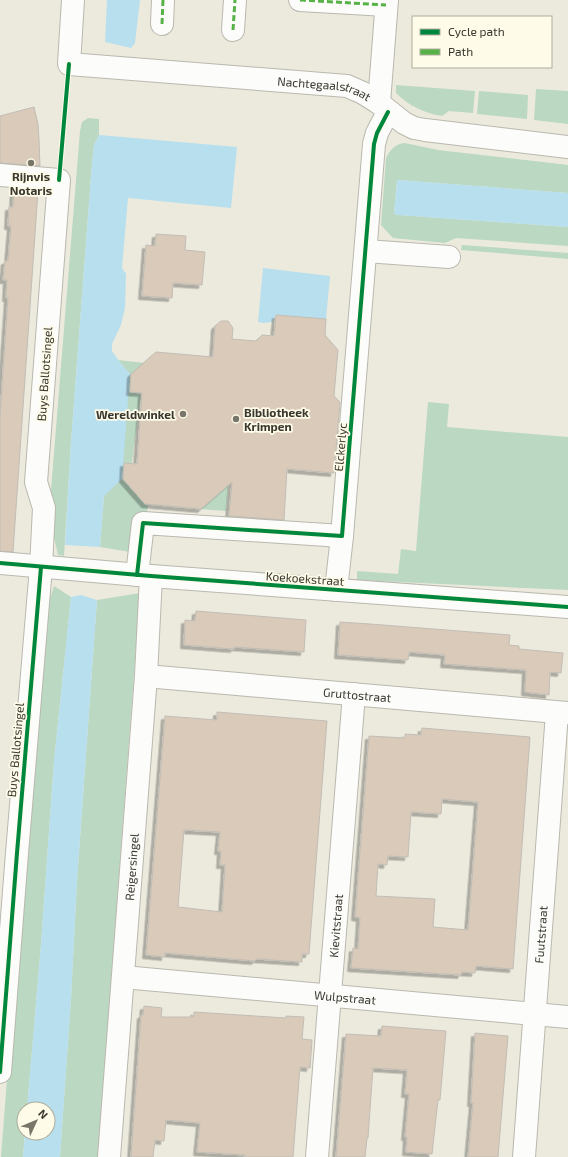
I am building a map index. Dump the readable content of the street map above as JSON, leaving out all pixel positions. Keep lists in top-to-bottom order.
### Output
{
  "streets": {
    "street": [
      "Nachtegaalstraat",
      "Buys Ballotsingel",
      "Elckerlyc",
      "Koekoekstraat",
      "Gruttostraat",
      "Reigersingel",
      "Kievitstraat",
      "Fuutstraat",
      "Wulpstraat"
    ]
  },
  "crossings": [
    ["Nachtegaalstraat", "Elckerlyc"],
    ["Buys Ballotsingel", "Koekoekstraat"],
    ["Elckerlyc", "Koekoekstraat"],
    ["Koekoekstraat", "Reigersingel"],
    ["Gruttostraat", "Reigersingel"],
    ["Gruttostraat", "Kievitstraat"],
    ["Gruttostraat", "Fuutstraat"],
    ["Reigersingel", "Wulpstraat"],
    ["Kievitstraat", "Wulpstraat"],
    ["Fuutstraat", "Wulpstraat"]
  ],
  "places": ["Rijnvis Notaris", "Wereldwinkel", "Bibliotheek Krimpen"],
  "legend": ["Cycle path", "Path"],
  "north": "top right"
}
